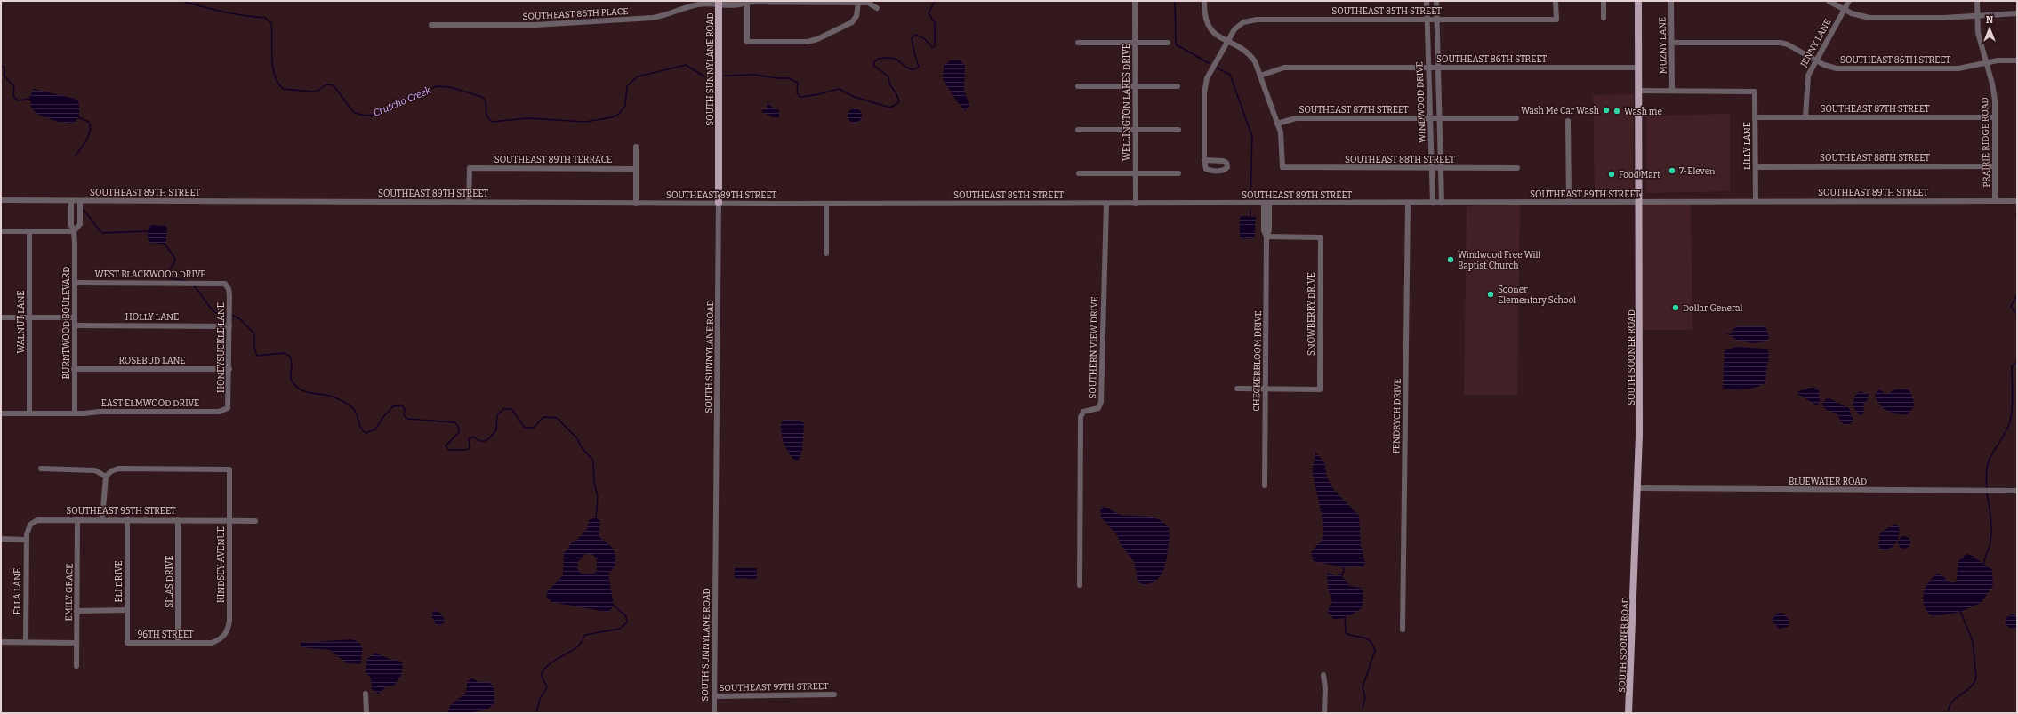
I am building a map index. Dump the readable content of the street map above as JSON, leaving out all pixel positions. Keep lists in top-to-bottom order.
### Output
{
  "streets": {
    "main road": ["SOUTH SUNNYLANE ROAD", "SOUTH SOONER ROAD"],
    "street": [
      "SOUTHEAST 85TH STREET",
      "SOUTHEAST 86TH PLACE",
      "JENNY LANE",
      "MUZNY LANE",
      "SOUTHEAST 86TH STREET",
      "WELLINGTON LAKES DRIVE",
      "WINDWOOD DRIVE",
      "SOUTHEAST 87TH STREET",
      "PRAIRIE RIDGE ROAD",
      "LILLY LANE",
      "SOUTHEAST 88TH STREET",
      "SOUTHEAST 89TH TERRACE",
      "SOUTHEAST 89TH STREET",
      "WEST BLACKWOOD DRIVE",
      "SNOWBERRY DRIVE",
      "HOLLY LANE",
      "WALNUT LANE",
      "BURNTWOOD BOULEVARD",
      "HONEYSUCKLE LANE",
      "SOUTHERN VIEW DRIVE",
      "ROSEBUD LANE",
      "CHECKERBLOOM DRIVE",
      "EAST ELMWOOD DRIVE",
      "FENDRYCH DRIVE",
      "BLUEWATER ROAD",
      "SOUTHEAST 95TH STREET",
      "KINDSEY AVENUE",
      "ELI DRIVE",
      "SILAS DRIVE",
      "ELLA LANE",
      "EMILY GRACE",
      "96TH STREET",
      "SOUTHEAST 97TH STREET"
    ]
  },
  "crossings": [
    ["SOUTHEAST 85TH STREET", "WINDWOOD DRIVE"],
    ["SOUTHEAST 86TH PLACE", "SOUTH SUNNYLANE ROAD"],
    ["JENNY LANE", "SOUTHEAST 86TH STREET"],
    ["JENNY LANE", "SOUTHEAST 87TH STREET"],
    ["MUZNY LANE", "SOUTHEAST 86TH STREET"],
    ["MUZNY LANE", "LILLY LANE"],
    ["SOUTHEAST 86TH STREET", "WINDWOOD DRIVE"],
    ["SOUTHEAST 86TH STREET", "PRAIRIE RIDGE ROAD"],
    ["SOUTHEAST 86TH STREET", "SOUTH SOONER ROAD"],
    ["SOUTH SUNNYLANE ROAD", "SOUTHEAST 89TH STREET"],
    ["SOUTH SUNNYLANE ROAD", "SOUTHEAST 97TH STREET"],
    ["WELLINGTON LAKES DRIVE", "SOUTHEAST 89TH STREET"],
    ["WINDWOOD DRIVE", "SOUTHEAST 87TH STREET"],
    ["WINDWOOD DRIVE", "SOUTHEAST 88TH STREET"],
    ["WINDWOOD DRIVE", "SOUTHEAST 89TH STREET"],
    ["SOUTHEAST 87TH STREET", "PRAIRIE RIDGE ROAD"],
    ["SOUTHEAST 87TH STREET", "LILLY LANE"],
    ["SOUTHEAST 87TH STREET", "SOUTHEAST 88TH STREET"],
    ["PRAIRIE RIDGE ROAD", "SOUTHEAST 88TH STREET"],
    ["PRAIRIE RIDGE ROAD", "SOUTHEAST 89TH STREET"],
    ["LILLY LANE", "SOUTHEAST 88TH STREET"],
    ["LILLY LANE", "SOUTHEAST 89TH STREET"],
    ["SOUTHEAST 89TH TERRACE", "SOUTHEAST 89TH STREET"],
    ["SOUTHEAST 89TH STREET", "BURNTWOOD BOULEVARD"],
    ["SOUTHEAST 89TH STREET", "SOUTHERN VIEW DRIVE"],
    ["SOUTHEAST 89TH STREET", "SOUTH SOONER ROAD"],
    ["SOUTHEAST 89TH STREET", "CHECKERBLOOM DRIVE"],
    ["SOUTHEAST 89TH STREET", "FENDRYCH DRIVE"],
    ["WEST BLACKWOOD DRIVE", "BURNTWOOD BOULEVARD"],
    ["WEST BLACKWOOD DRIVE", "HONEYSUCKLE LANE"],
    ["SNOWBERRY DRIVE", "CHECKERBLOOM DRIVE"],
    ["HOLLY LANE", "BURNTWOOD BOULEVARD"],
    ["HOLLY LANE", "HONEYSUCKLE LANE"],
    ["WALNUT LANE", "EAST ELMWOOD DRIVE"],
    ["BURNTWOOD BOULEVARD", "ROSEBUD LANE"],
    ["BURNTWOOD BOULEVARD", "EAST ELMWOOD DRIVE"],
    ["HONEYSUCKLE LANE", "ROSEBUD LANE"],
    ["HONEYSUCKLE LANE", "EAST ELMWOOD DRIVE"],
    ["SOUTH SOONER ROAD", "BLUEWATER ROAD"],
    ["SOUTHEAST 95TH STREET", "KINDSEY AVENUE"],
    ["SOUTHEAST 95TH STREET", "ELI DRIVE"],
    ["SOUTHEAST 95TH STREET", "SILAS DRIVE"],
    ["SOUTHEAST 95TH STREET", "ELLA LANE"],
    ["SOUTHEAST 95TH STREET", "EMILY GRACE"],
    ["KINDSEY AVENUE", "96TH STREET"],
    ["ELI DRIVE", "96TH STREET"],
    ["SILAS DRIVE", "96TH STREET"]
  ],
  "water": ["Crutcho Creek"],
  "places": [
    "Wash Me Car Wash",
    "Wash me",
    "7-Eleven",
    "Food Mart",
    "Windwood Free Will Baptist Church",
    "Sooner Elementary School",
    "Dollar General"
  ],
  "north": "top"
}
